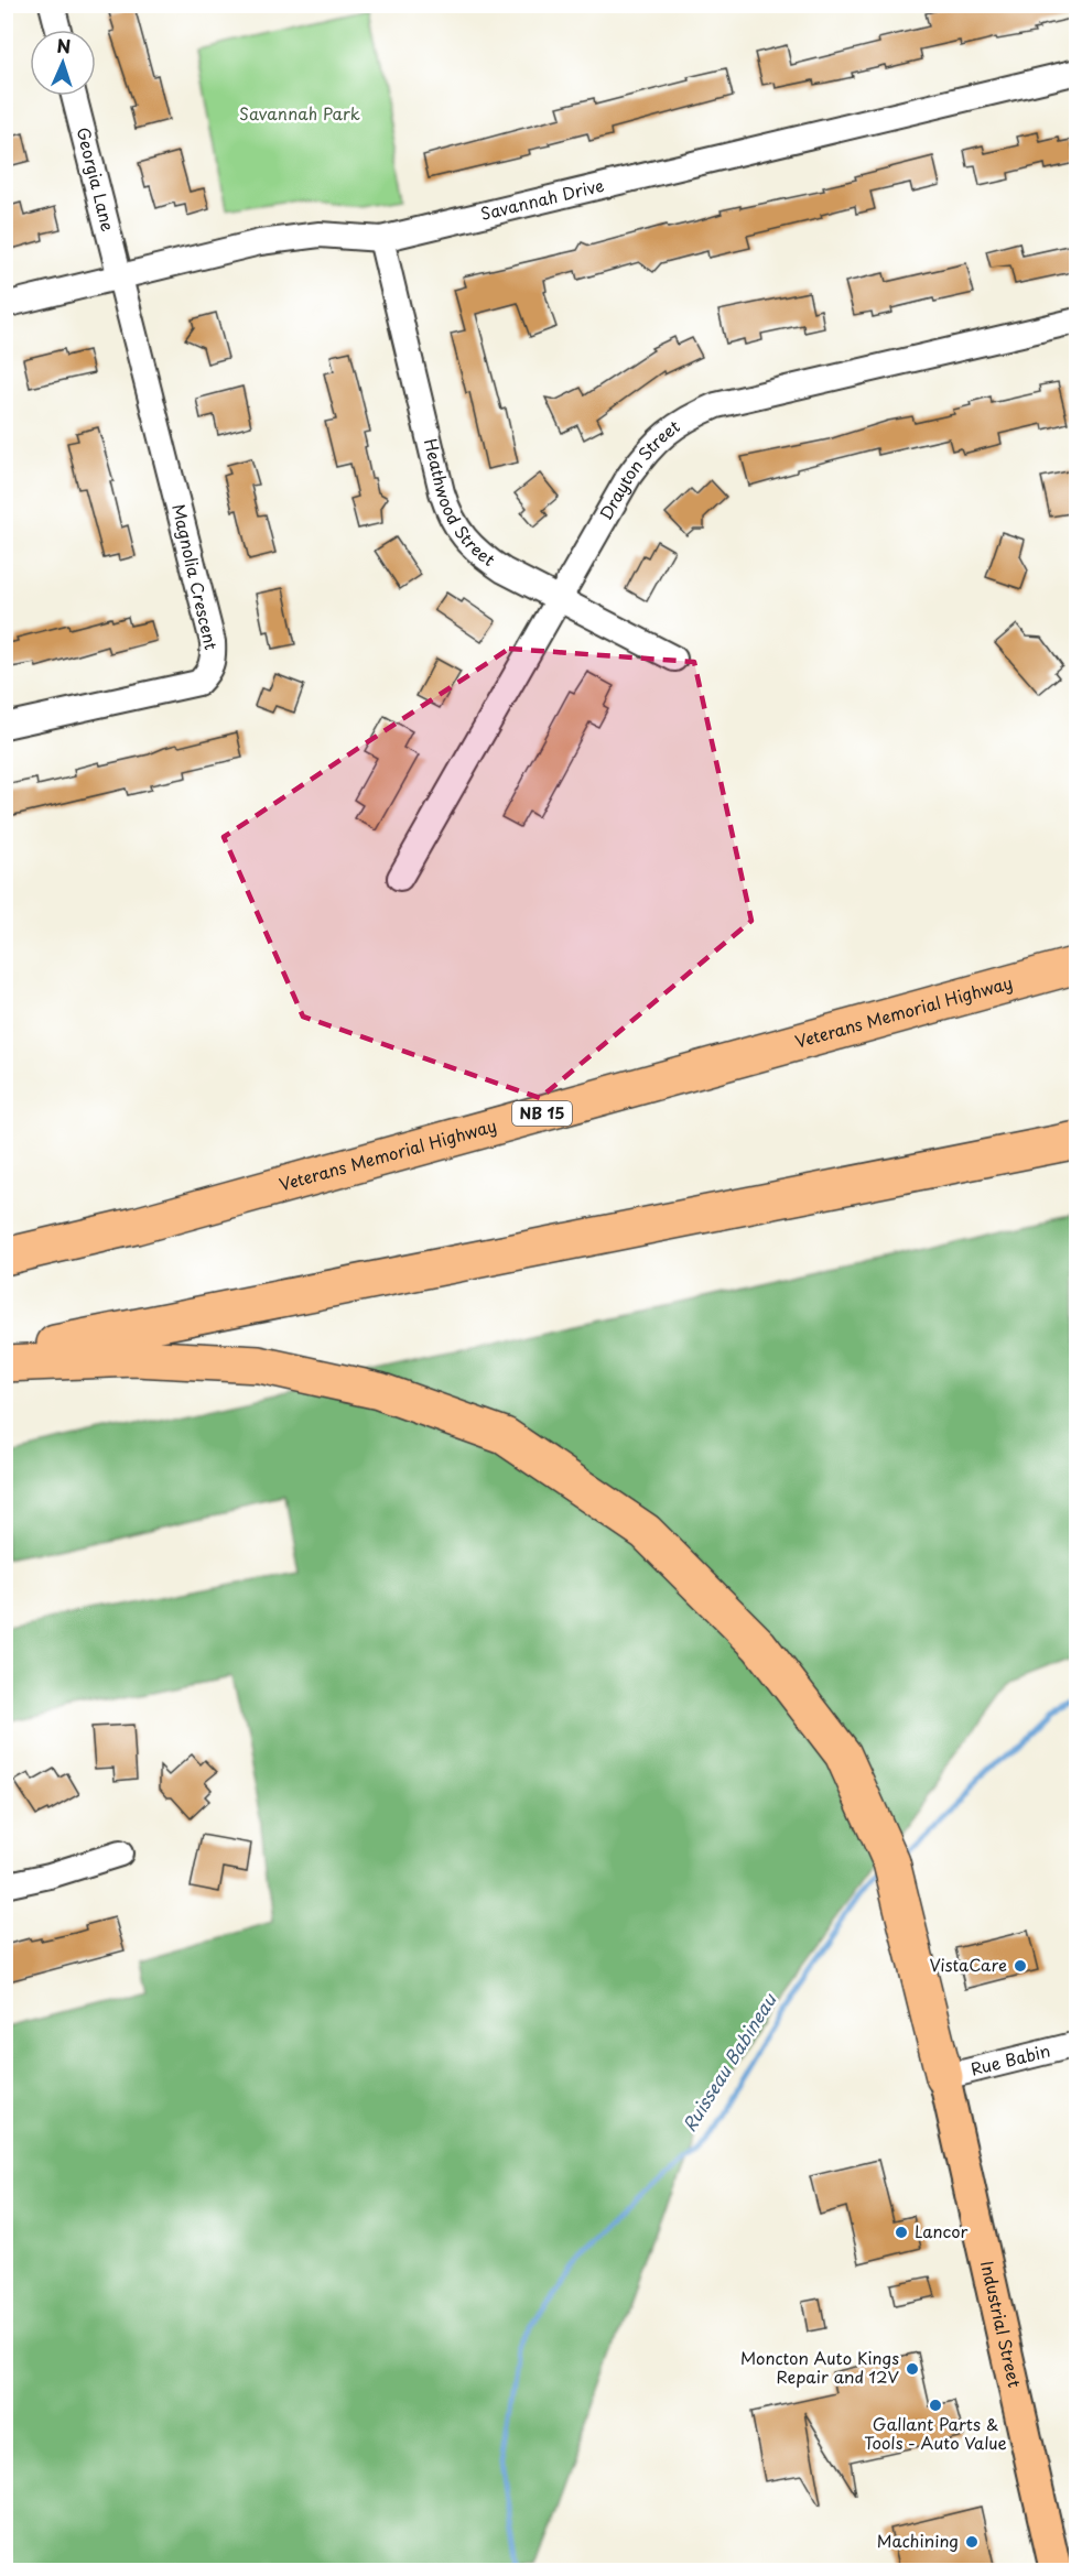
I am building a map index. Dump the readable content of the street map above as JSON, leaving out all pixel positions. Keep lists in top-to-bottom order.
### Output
{
  "streets": {
    "highway": ["Veterans Memorial Highway", "NB 15"],
    "main road": ["Industrial Street"],
    "street": [
      "Georgia Lane",
      "Savannah Drive",
      "Drayton Street",
      "Heathwood Street",
      "Magnolia Crescent",
      "Rue Babin"
    ]
  },
  "crossings": [
    ["Georgia Lane", "Savannah Drive"],
    ["Georgia Lane", "Magnolia Crescent"],
    ["Savannah Drive", "Heathwood Street"],
    ["Savannah Drive", "Magnolia Crescent"],
    ["Drayton Street", "Heathwood Street"],
    ["Rue Babin", "Industrial Street"]
  ],
  "water": ["Ruisseau Babineau"],
  "parks": ["Savannah Park"],
  "places": [
    "VistaCare",
    "Lancor",
    "Moncton Auto Kings Repair and 12V",
    "Gallant Parts & Tools - Auto Value",
    "Machining"
  ],
  "north": "top"
}
